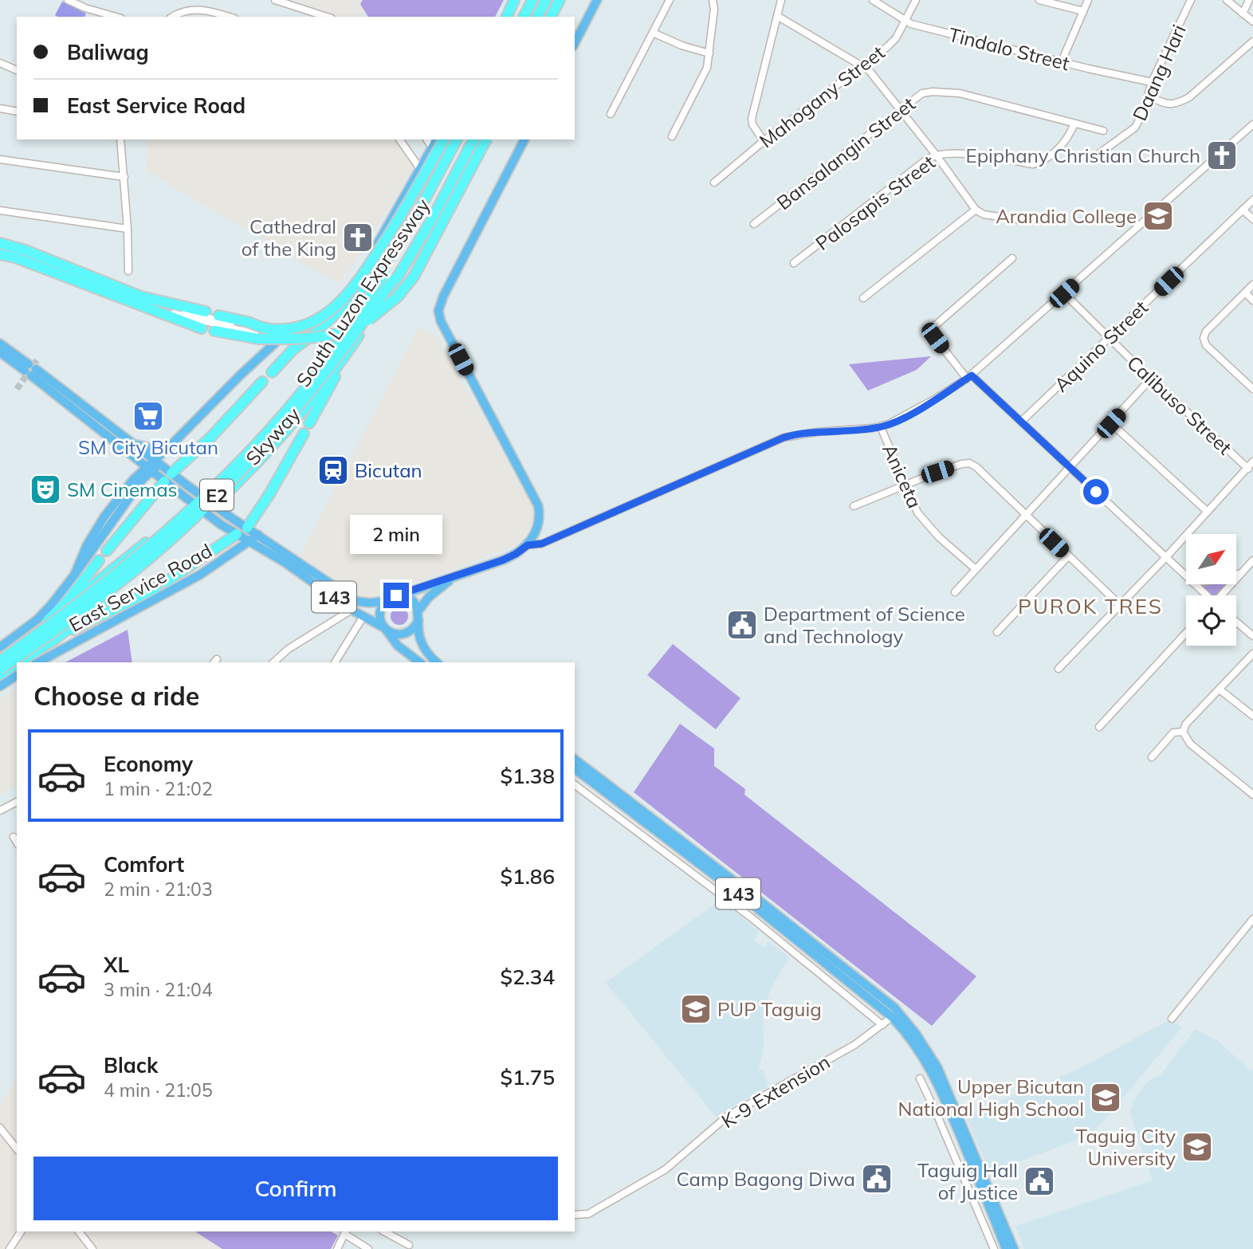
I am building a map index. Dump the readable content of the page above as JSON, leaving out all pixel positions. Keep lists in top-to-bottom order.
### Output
{
  "streets": {
    "highway": ["South Luzon Expressway", "Skyway", "E2"],
    "main road": ["East Service Road", "143"],
    "street": [
      "Tindalo Street",
      "Daang Hari",
      "Mahogany Street",
      "Bansalangin Street",
      "Palosapis Street",
      "Aquino Street",
      "Calibuso Street",
      "Aniceta",
      "K-9 Extension"
    ]
  },
  "crossings": [
    ["Tindalo Street", "Daang Hari"],
    ["Tindalo Street", "Mahogany Street"],
    ["Bansalangin Street", "Palosapis Street"],
    ["Aquino Street", "Calibuso Street"],
    ["East Service Road", "143"],
    ["143", "K-9 Extension"]
  ],
  "districts": ["PUROK TRES"],
  "places": {
    "church": ["Epiphany Christian Church", "Cathedral of the King"],
    "school or university": [
      "Arandia College",
      "PUP Taguig",
      "Upper Bicutan National High School",
      "Taguig City University"
    ],
    "supermarket": ["SM City Bicutan"],
    "station": ["Bicutan"],
    "theatre": ["SM Cinemas"],
    "public building": ["Department of Science and Technology", "Camp Bagong Diwa", "Taguig Hall of Justice"]
  },
  "north": "top right",
  "page": {
    "banner": ["Baliwag", "East Service Road"],
    "bubble": "2 min",
    "heading": "Choose a ride",
    "list": [
      {
        "name": "Economy",
        "note": "1 min · 21:02",
        "value": "$1.38"
      },
      {
        "name": "Comfort",
        "note": "2 min · 21:03",
        "value": "$1.86"
      },
      {
        "name": "XL",
        "note": "3 min · 21:04",
        "value": "$2.34"
      },
      {
        "name": "Black",
        "note": "4 min · 21:05",
        "value": "$1.75"
      }
    ],
    "buttons": "Confirm"
  }
}
